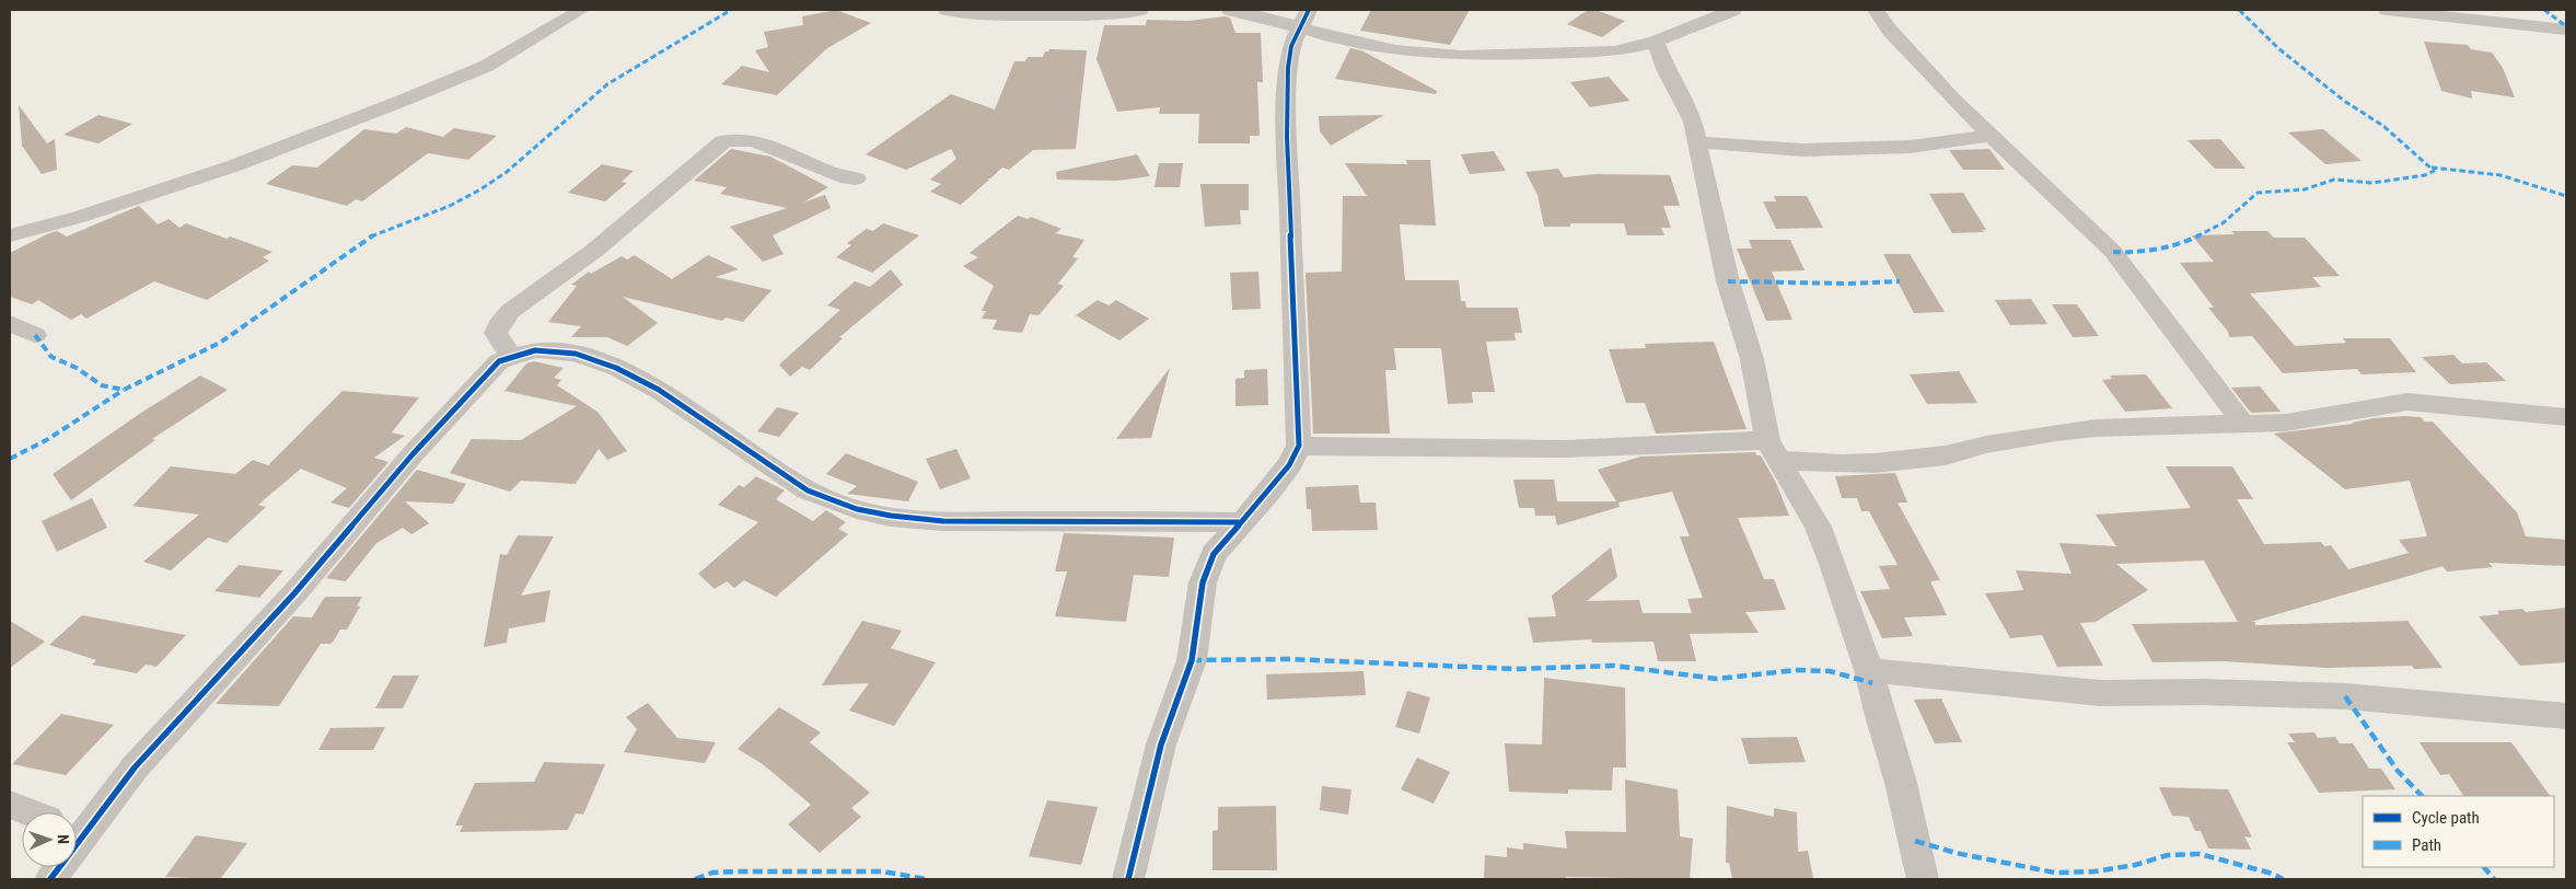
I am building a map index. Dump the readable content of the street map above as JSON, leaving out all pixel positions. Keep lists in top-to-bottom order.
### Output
{
  "legend": ["Cycle path", "Path"],
  "north": "right"
}
